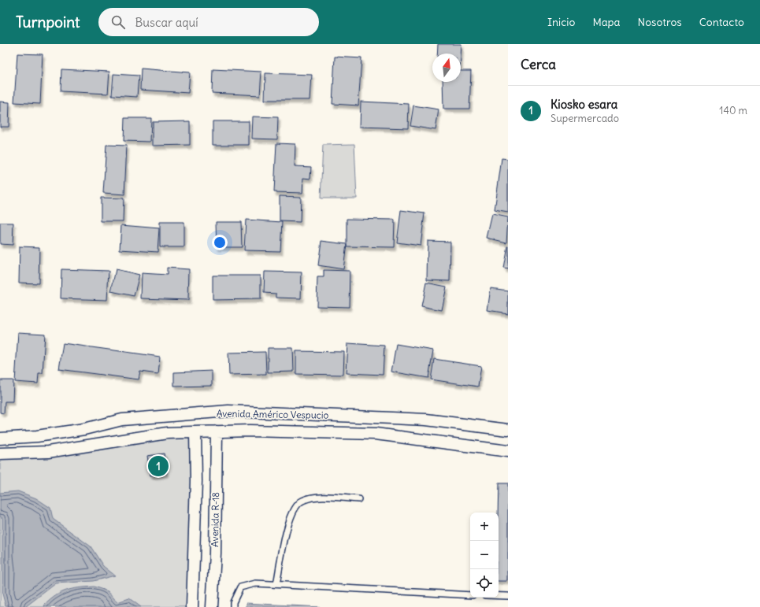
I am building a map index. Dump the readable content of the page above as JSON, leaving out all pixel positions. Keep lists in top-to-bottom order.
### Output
{
  "streets": {
    "street": ["Avenida Américo Vespucio", "Avenida R-18"]
  },
  "crossings": [
    ["Avenida Américo Vespucio", "Avenida R-18"]
  ],
  "north": "top",
  "page": {
    "header": "Turnpoint",
    "search": "Buscar aquí",
    "nav": [
      "Inicio",
      "Mapa",
      "Nosotros",
      "Contacto"
    ],
    "heading": "Cerca",
    "list": [
      {
        "mark": "1",
        "name": "Kiosko esara",
        "note": "Supermercado",
        "value": "140 m"
      }
    ],
    "pins": "1",
    "map_buttons": ["+", "−"]
  }
}
